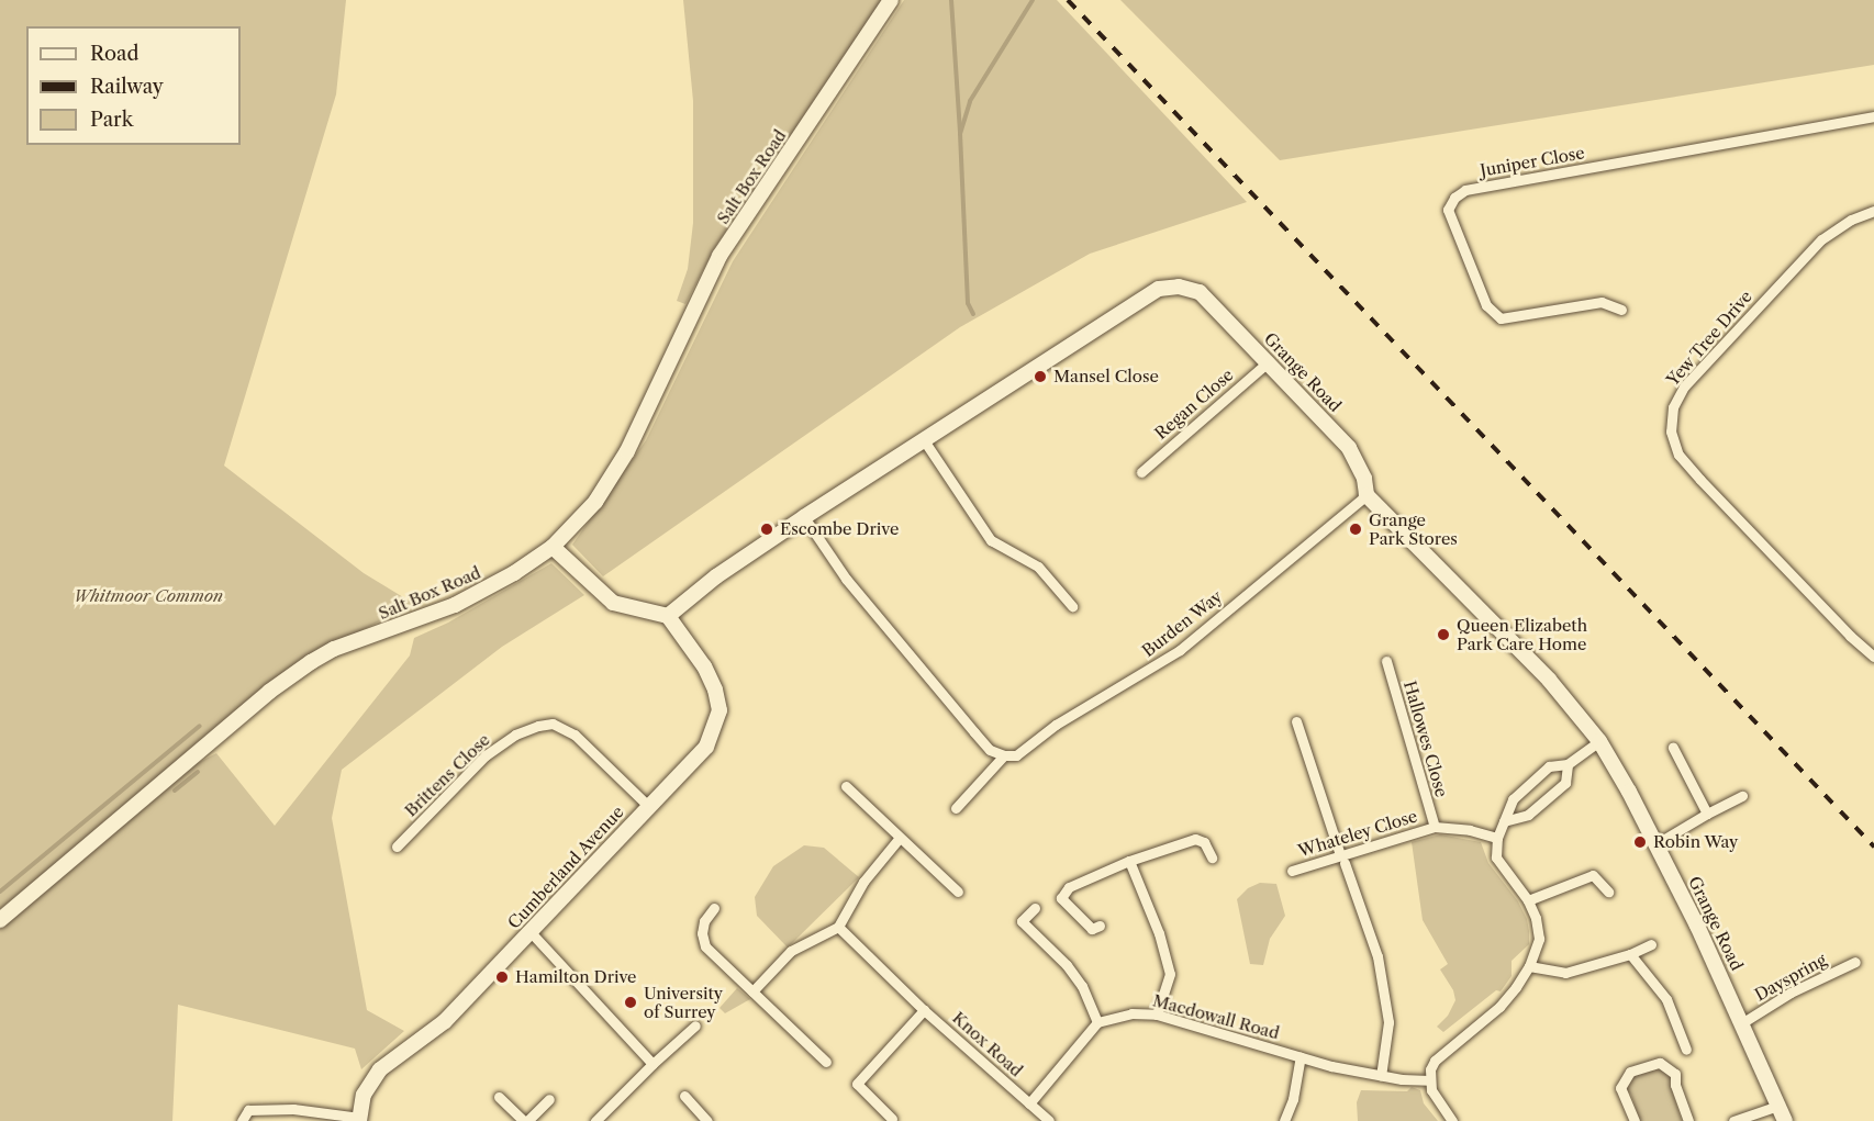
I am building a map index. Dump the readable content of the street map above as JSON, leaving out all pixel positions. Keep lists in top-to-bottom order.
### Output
{
  "streets": {
    "street": [
      "Juniper Close",
      "Salt Box Road",
      "Yew Tree Drive",
      "Grange Road",
      "Regan Close",
      "Burden Way",
      "Hallowes Close",
      "Brittens Close",
      "Whateley Close",
      "Cumberland Avenue",
      "Dayspring",
      "Macdowall Road",
      "Knox Road"
    ]
  },
  "crossings": [
    ["Grange Road", "Regan Close"],
    ["Grange Road", "Burden Way"],
    ["Grange Road", "Cumberland Avenue"],
    ["Grange Road", "Dayspring"],
    ["Hallowes Close", "Whateley Close"],
    ["Brittens Close", "Cumberland Avenue"]
  ],
  "parks": ["Whitmoor Common"],
  "places": [
    "Mansel Close",
    "Escombe Drive",
    "Grange Park Stores",
    "Queen Elizabeth Park Care Home",
    "Robin Way",
    "Hamilton Drive",
    "University of Surrey"
  ],
  "legend": ["Road", "Railway", "Park"]
}
